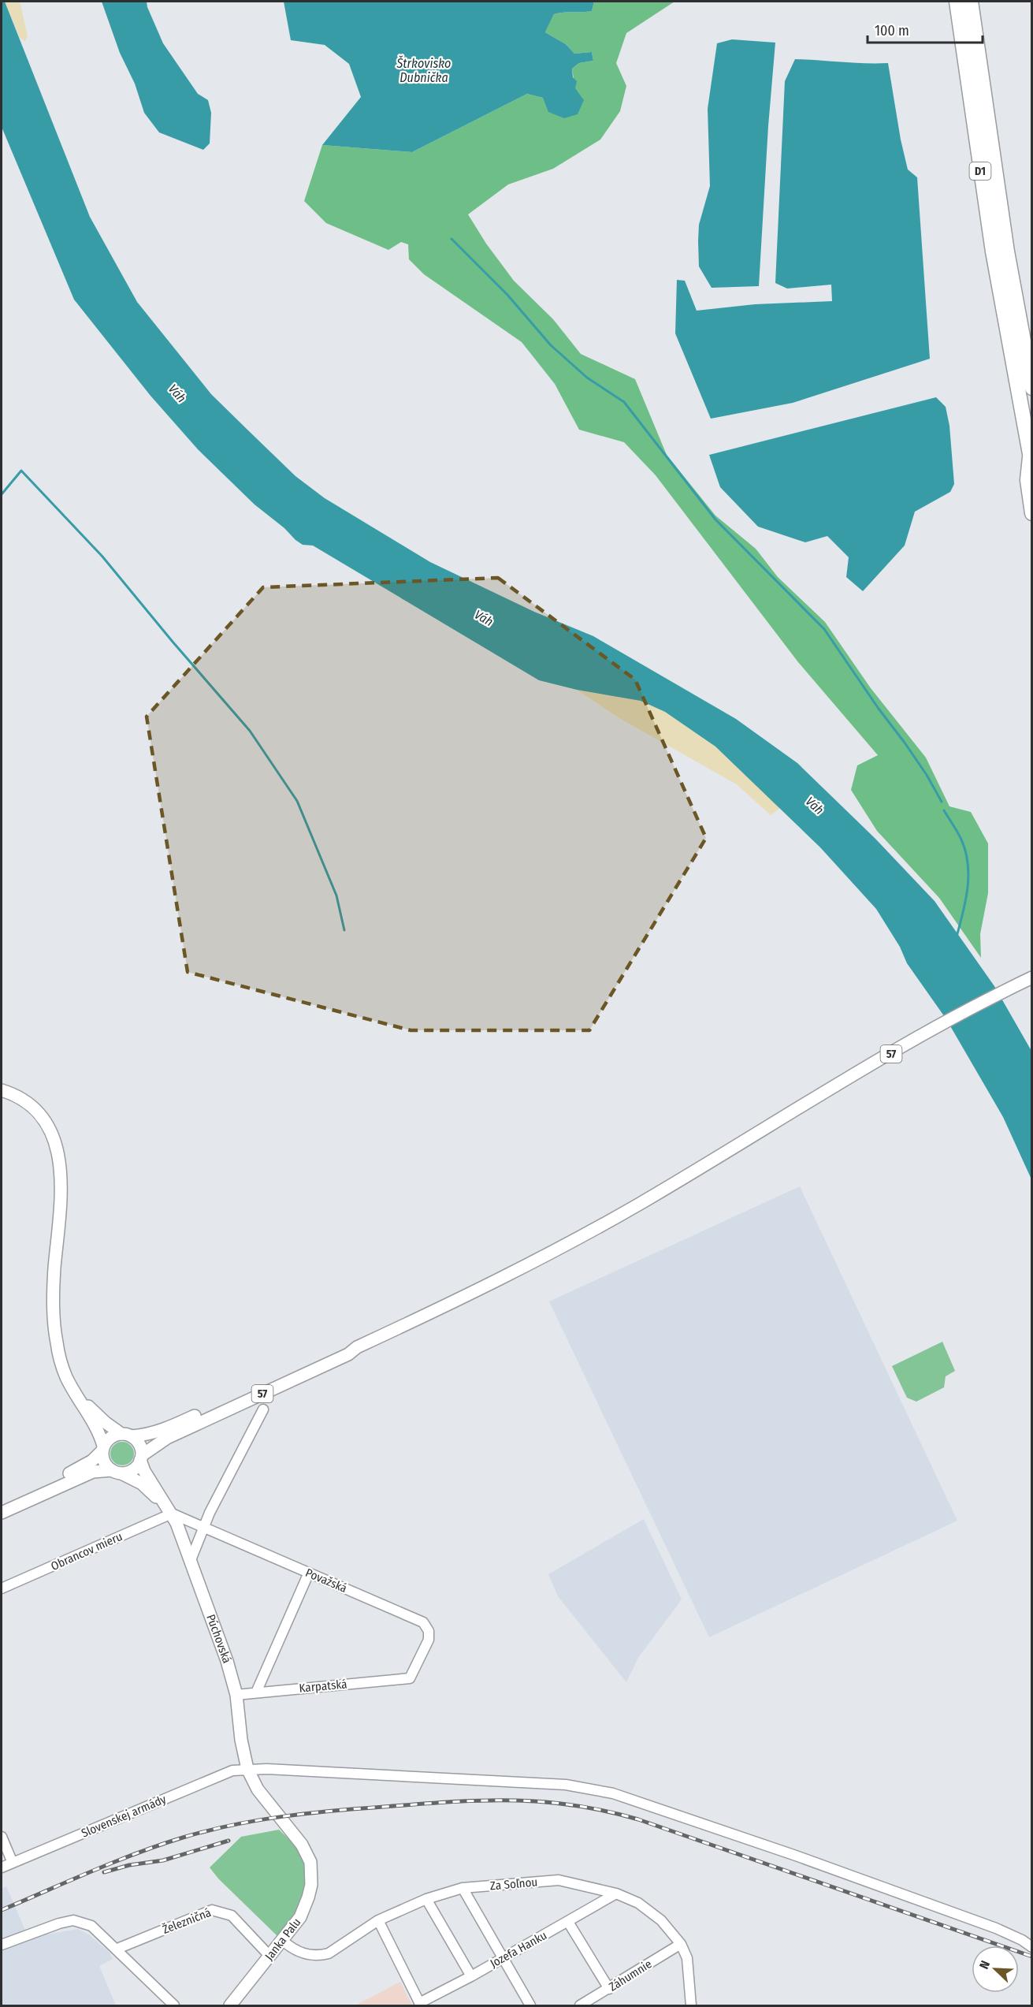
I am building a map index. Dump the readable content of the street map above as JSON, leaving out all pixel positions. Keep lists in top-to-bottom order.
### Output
{
  "streets": {
    "highway": ["D1"],
    "main road": ["57", "Púchovská", "Janka Palu"],
    "street": [
      "Obrancov mieru",
      "Považská",
      "Karpatská",
      "Slovenskej armády",
      "Za Soľnou",
      "Železničná",
      "Jozefa Hanku",
      "Záhumnie"
    ]
  },
  "crossings": [
    ["57", "Púchovská"],
    ["Obrancov mieru", "Považská"],
    ["Obrancov mieru", "Púchovská"],
    ["Považská", "Púchovská"],
    ["Považská", "Karpatská"],
    ["Púchovská", "Karpatská"],
    ["Púchovská", "Slovenskej armády"],
    ["Púchovská", "Janka Palu"],
    ["Slovenskej armády", "Janka Palu"],
    ["Za Soľnou", "Janka Palu"],
    ["Za Soľnou", "Jozefa Hanku"],
    ["Za Soľnou", "Záhumnie"],
    ["Železničná", "Janka Palu"]
  ],
  "water": ["Štrkovisko Dubnička", "Váh"],
  "scale_bar": "100 m",
  "north": "top left"
}
